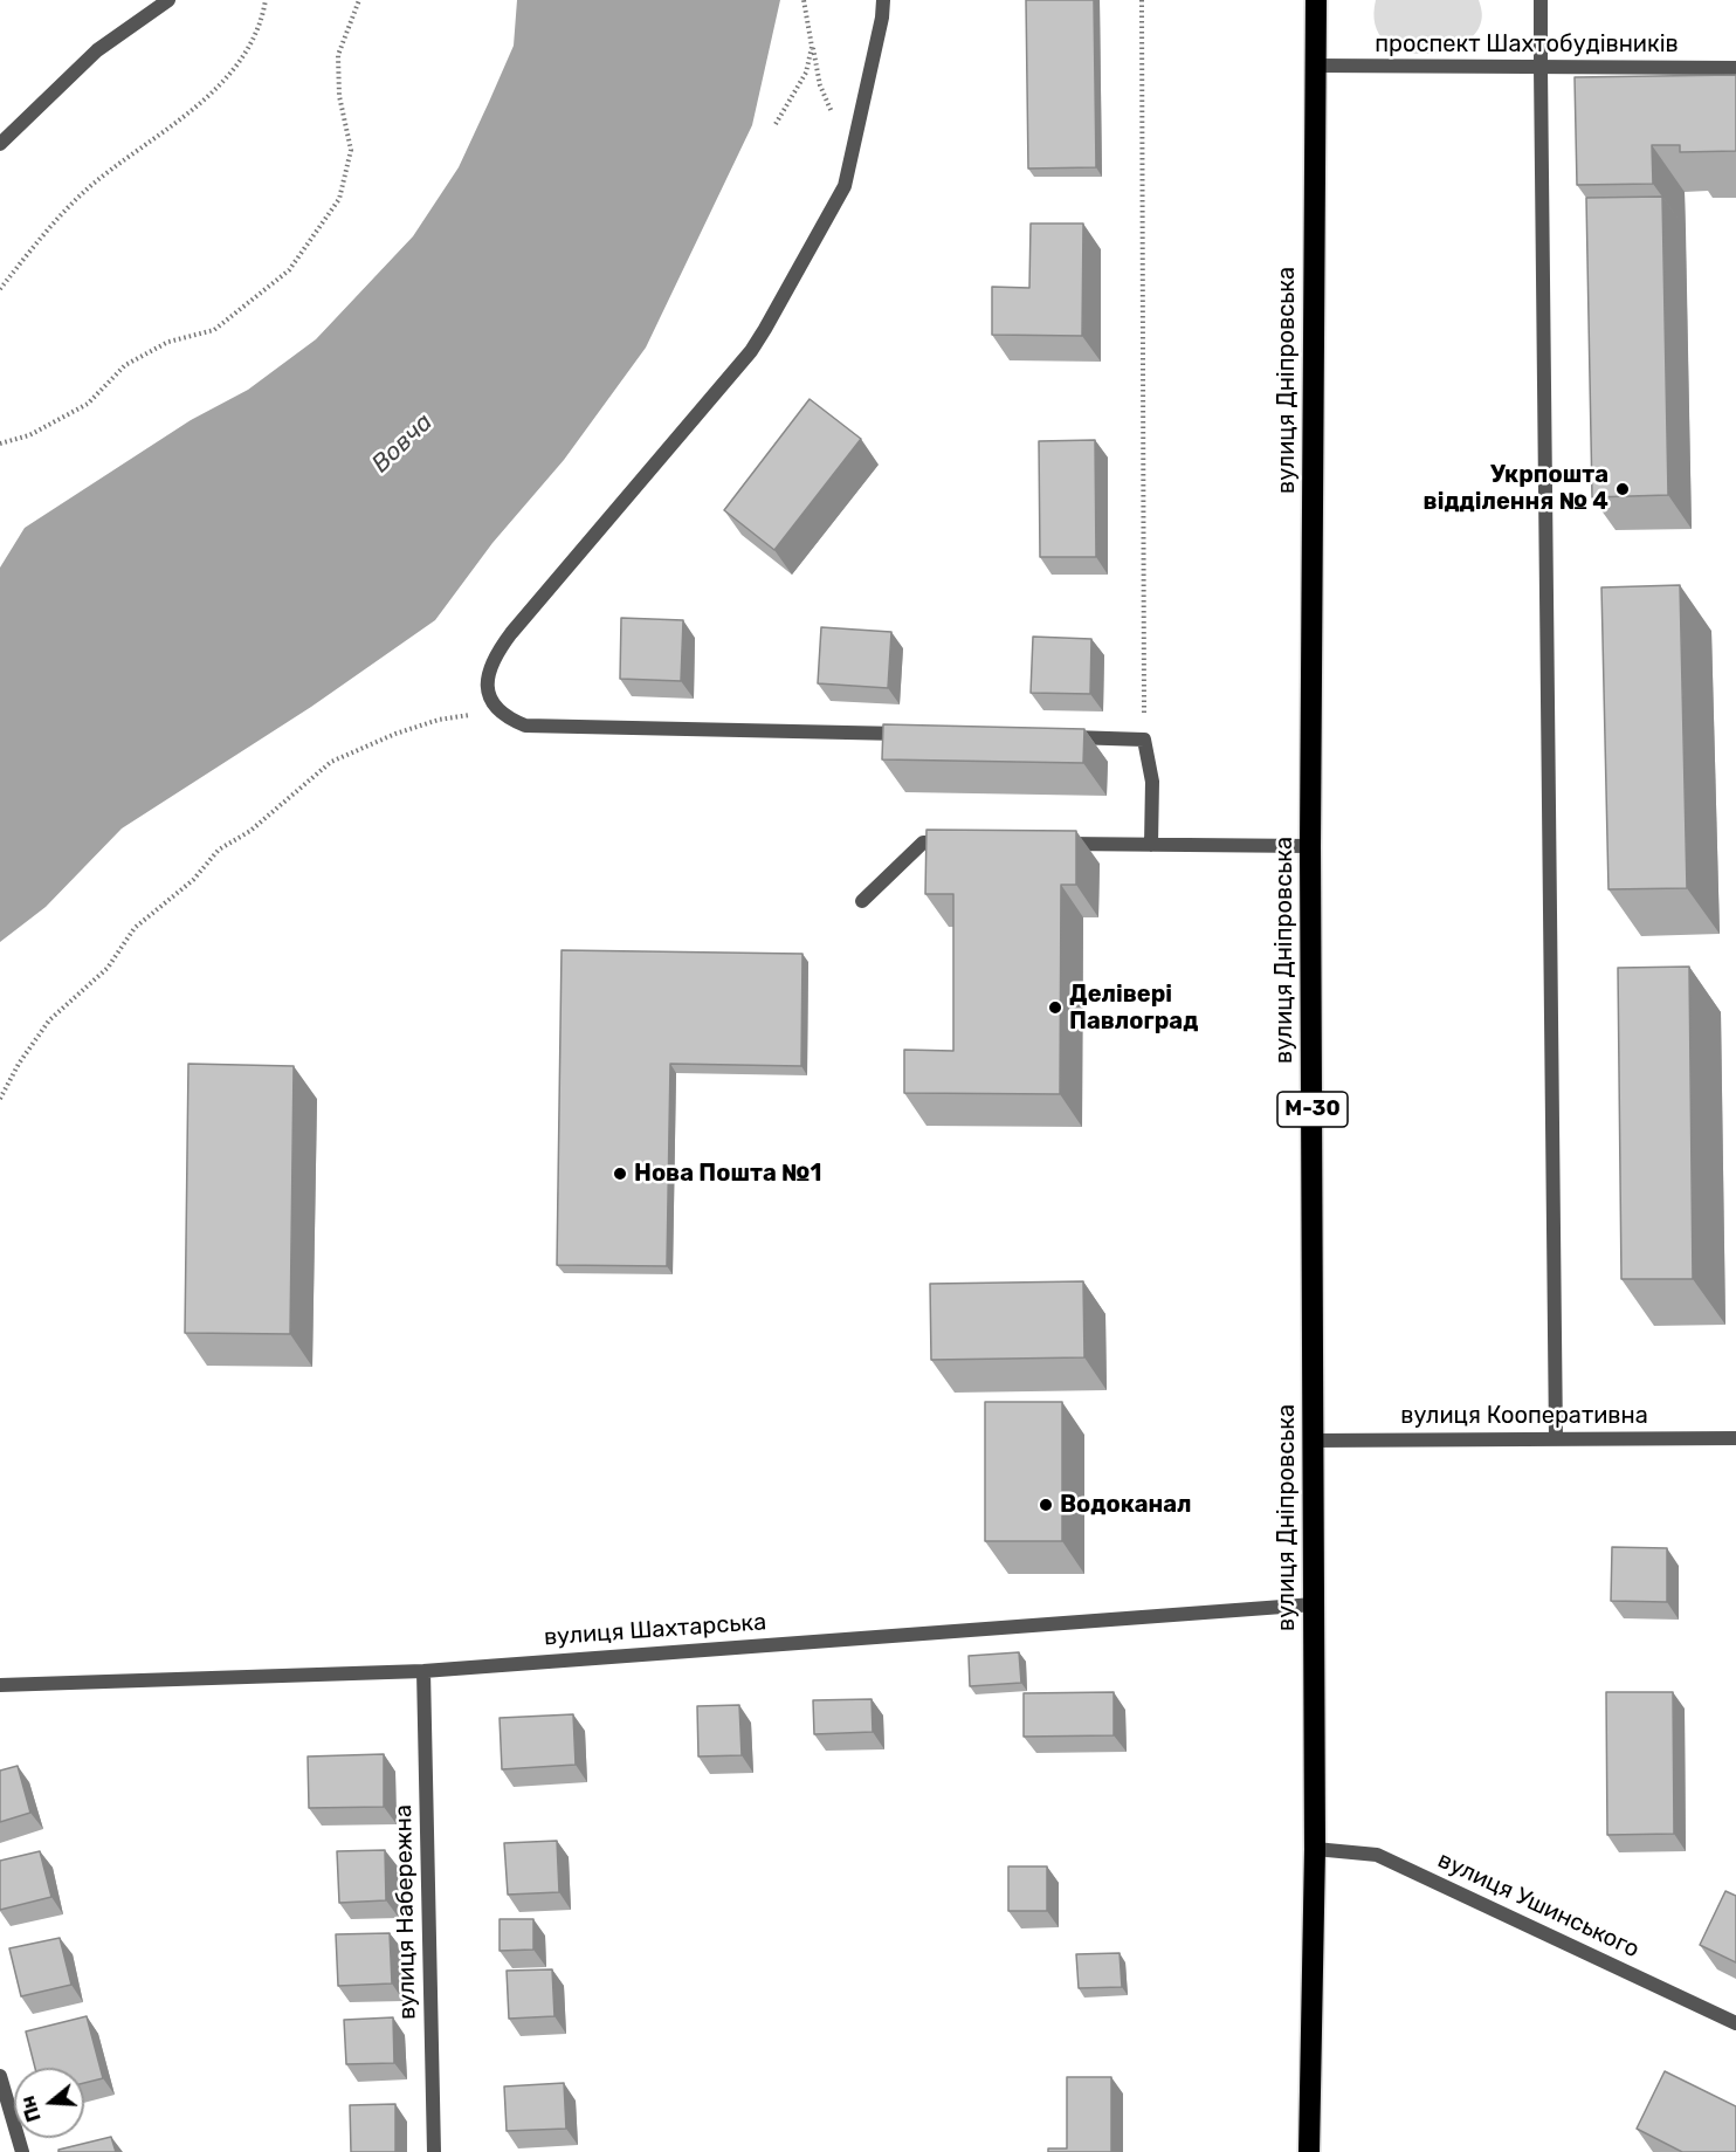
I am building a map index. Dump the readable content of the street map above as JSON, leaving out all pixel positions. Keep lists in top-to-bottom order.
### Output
{
  "streets": {
    "highway": ["вулиця Дніпровська", "М-30"],
    "street": [
      "проспект Шахтобудівників",
      "вулиця Кооперативна",
      "вулиця Шахтарська",
      "вулиця Ушинського",
      "вулиця Набережна"
    ]
  },
  "crossings": [
    ["проспект Шахтобудівників", "вулиця Дніпровська"],
    ["вулиця Дніпровська", "вулиця Кооперативна"],
    ["вулиця Дніпровська", "вулиця Шахтарська"],
    ["вулиця Дніпровська", "вулиця Ушинського"],
    ["вулиця Шахтарська", "вулиця Набережна"]
  ],
  "water": ["Вовча"],
  "places": [
    "Укрпошта відділення № 4",
    "Делівері Павлоград",
    "Нова Пошта №1",
    "Водоканал"
  ],
  "north": "left"
}
